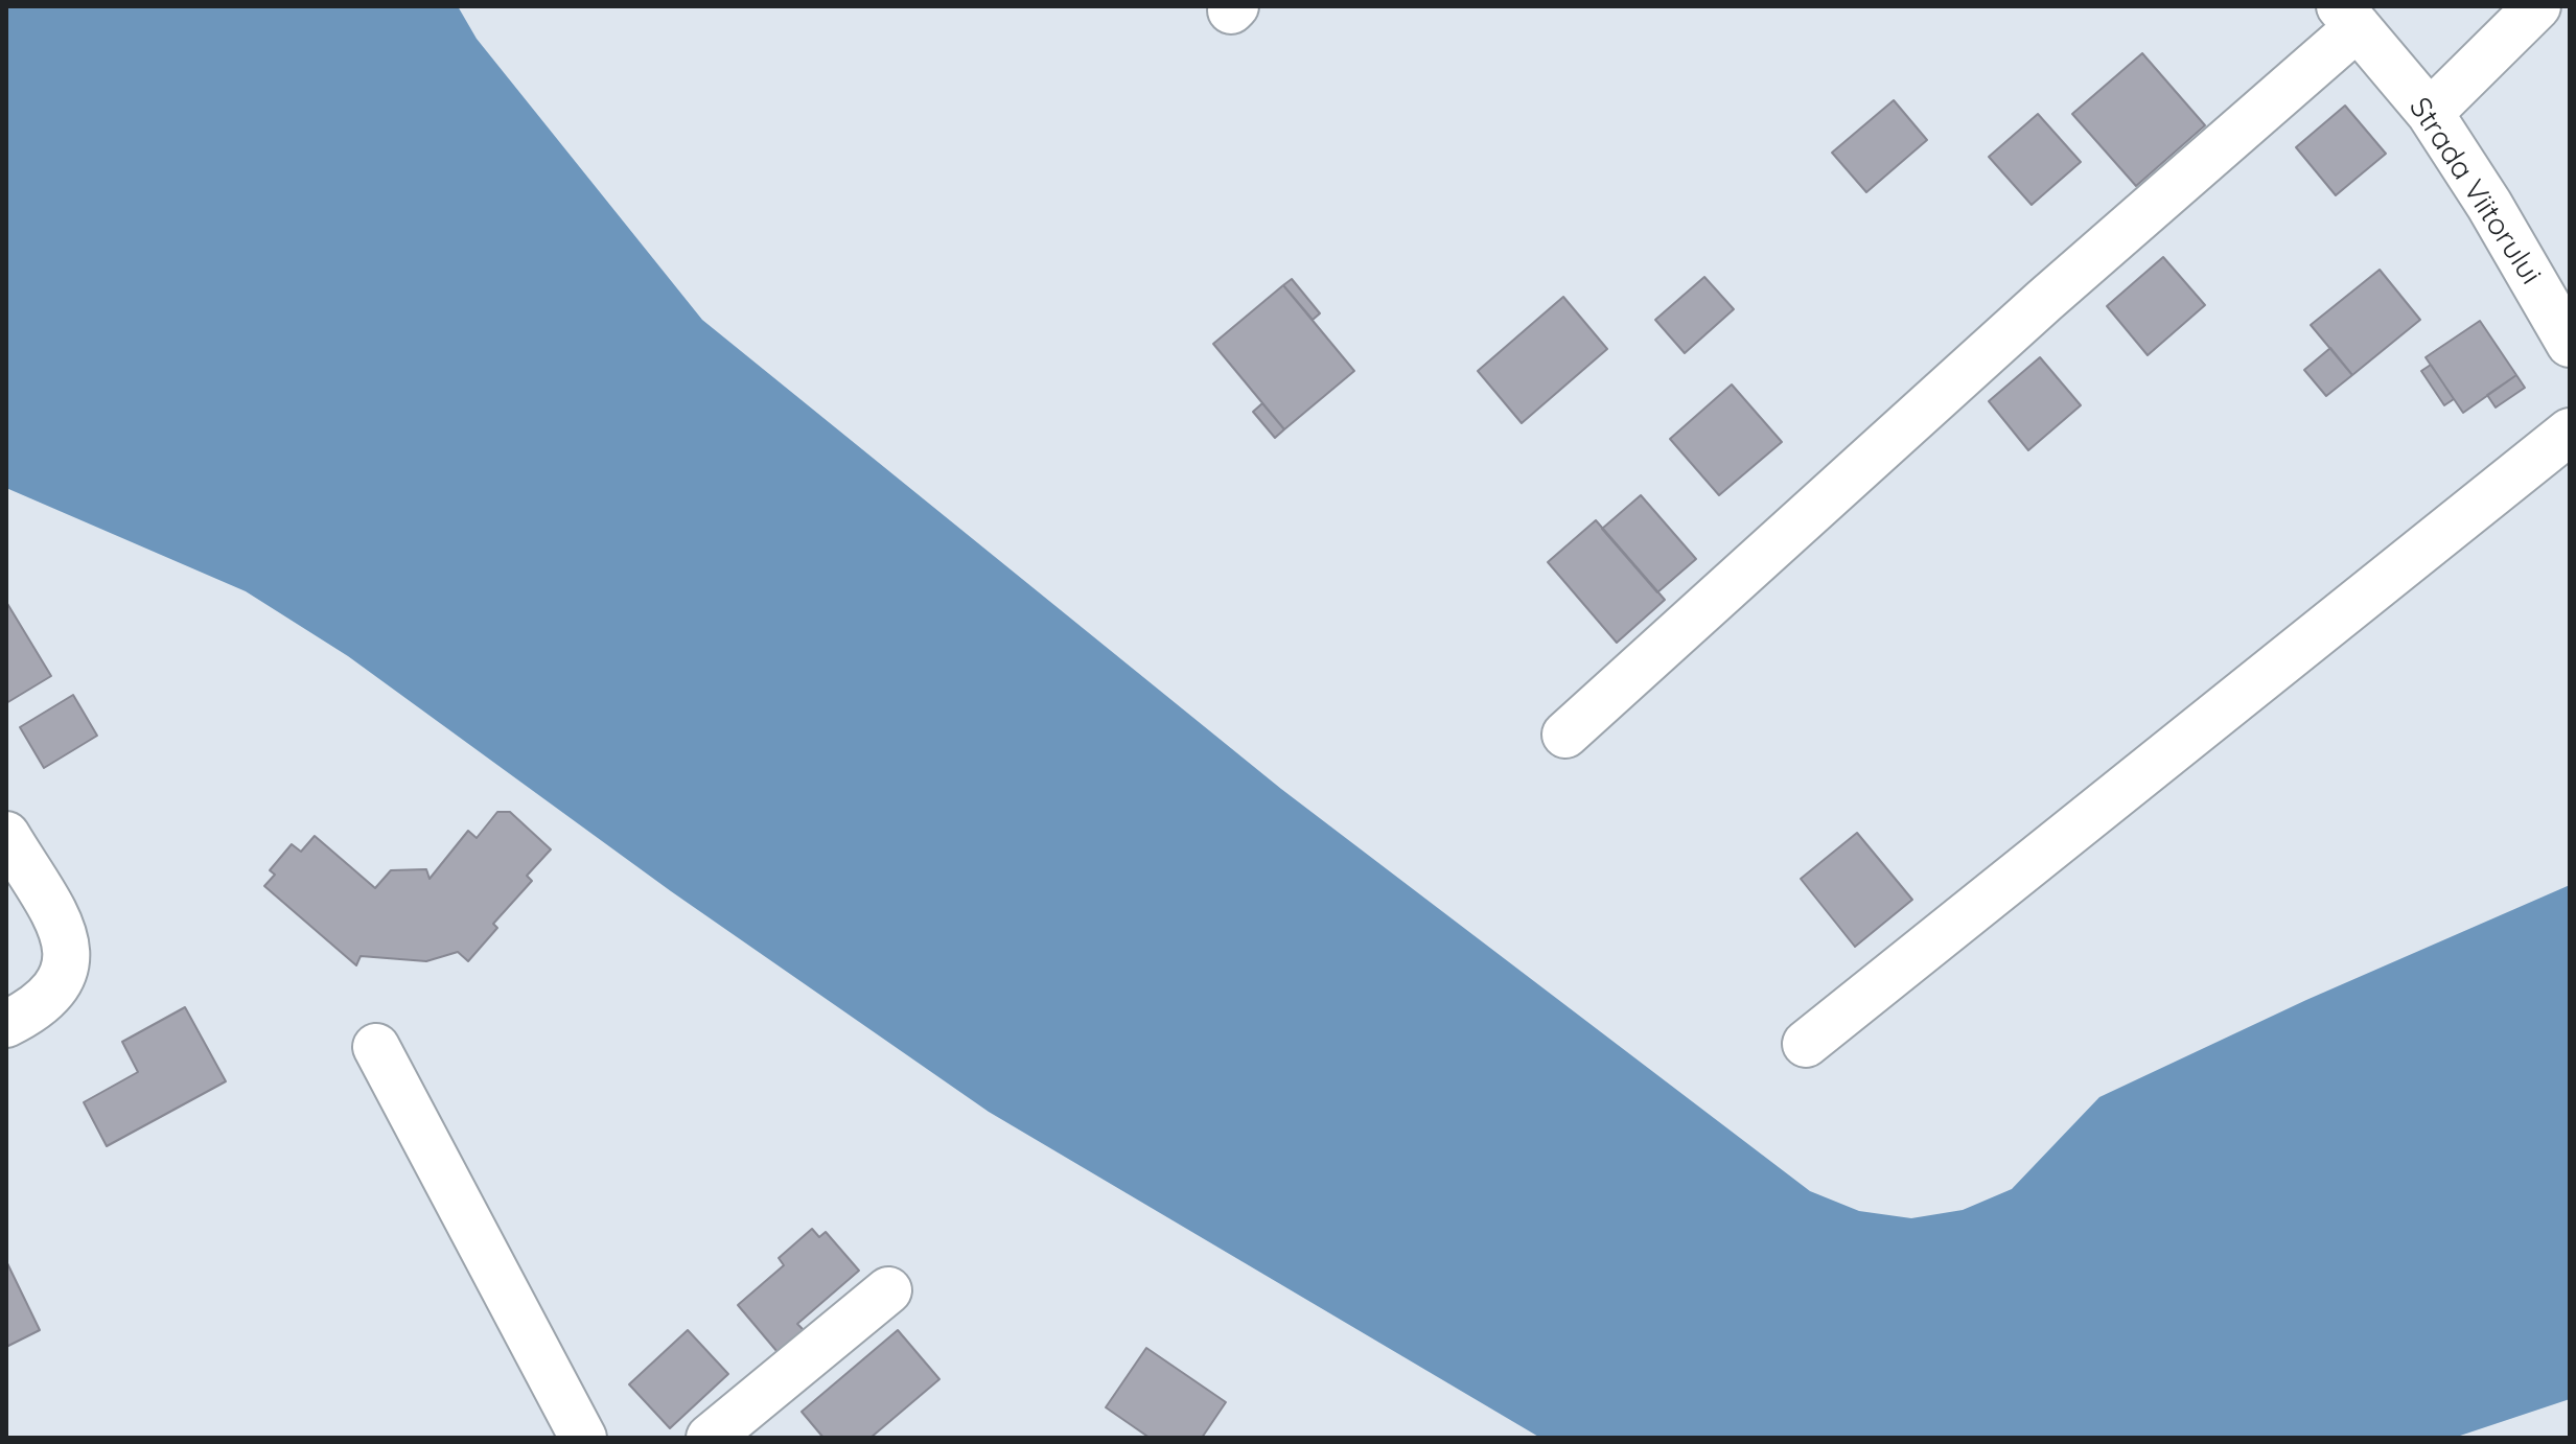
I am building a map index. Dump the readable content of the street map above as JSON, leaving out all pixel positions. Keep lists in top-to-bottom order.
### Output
{
  "streets": {
    "street": ["Strada Viitorului"]
  }
}
